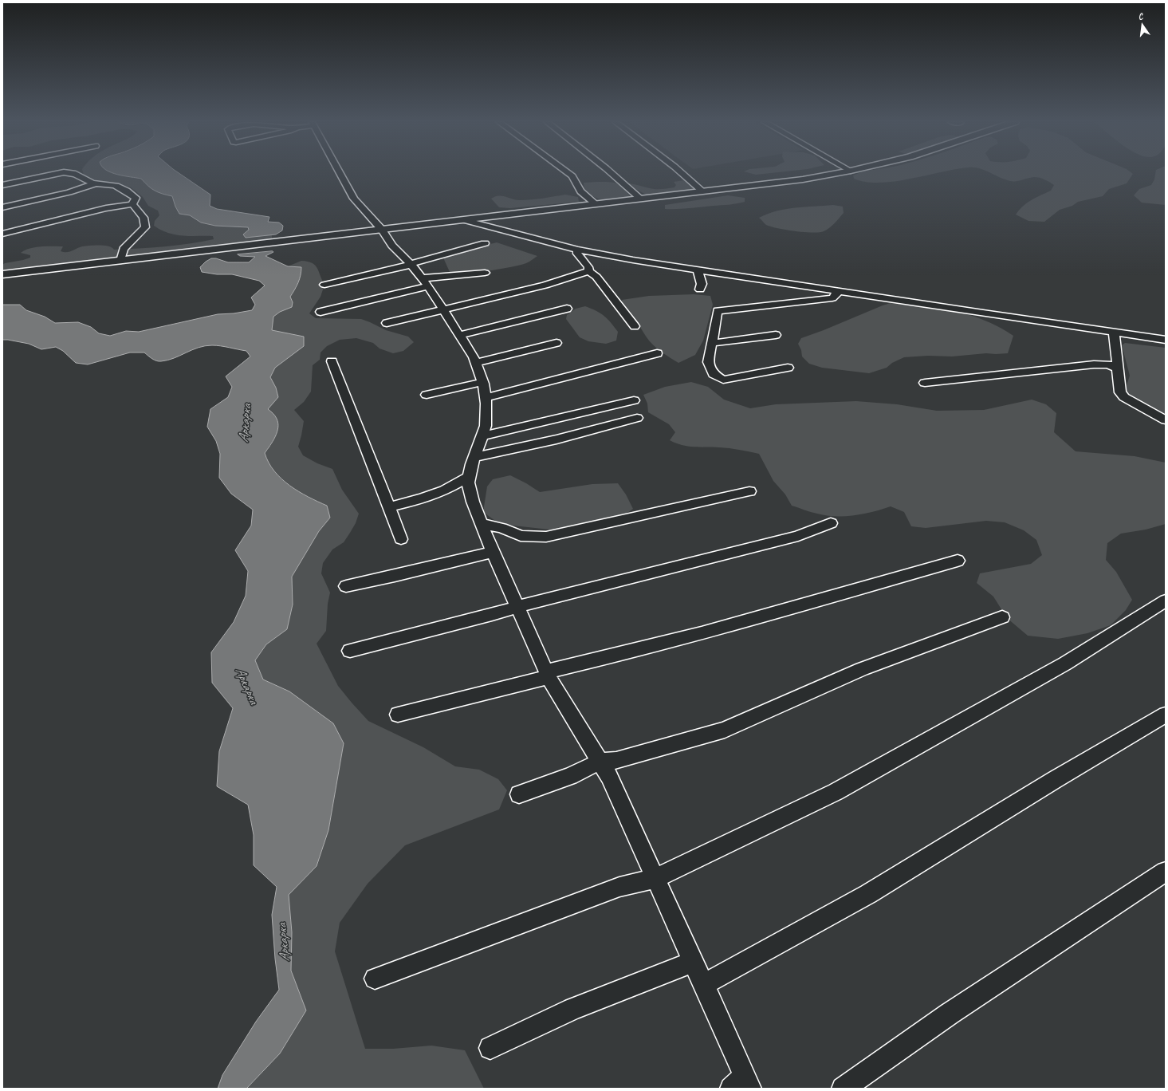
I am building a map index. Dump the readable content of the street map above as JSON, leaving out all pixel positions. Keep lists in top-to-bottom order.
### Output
{
  "water": ["Аркарка"],
  "north": "top"
}
